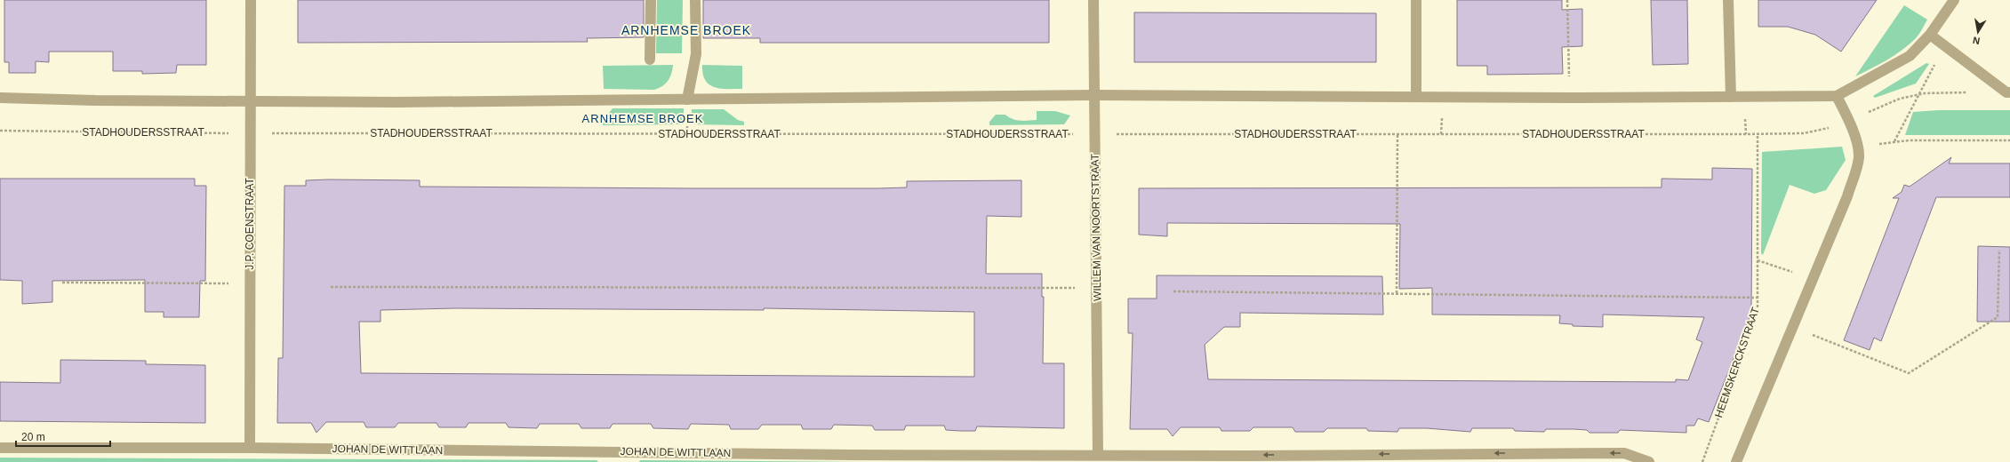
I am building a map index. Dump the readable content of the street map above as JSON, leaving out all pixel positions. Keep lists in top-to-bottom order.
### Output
{
  "streets": {
    "street": ["J.P. COENSTRAAT", "WILLEM VAN NOORTSTRAAT", "JOHAN DE WITTLAAN"],
    "path": ["STADHOUDERSSTRAAT", "HEEMSKERCKSTRAAT"]
  },
  "crossings": [
    ["STADHOUDERSSTRAAT", "J.P. COENSTRAAT"],
    ["STADHOUDERSSTRAAT", "WILLEM VAN NOORTSTRAAT"],
    ["STADHOUDERSSTRAAT", "HEEMSKERCKSTRAAT"],
    ["J.P. COENSTRAAT", "JOHAN DE WITTLAAN"],
    ["WILLEM VAN NOORTSTRAAT", "JOHAN DE WITTLAAN"]
  ],
  "districts": ["ARNHEMSE BROEK", "ARNHEMSE BROEK"],
  "scale_bar": "20 m",
  "north": "bottom"
}
